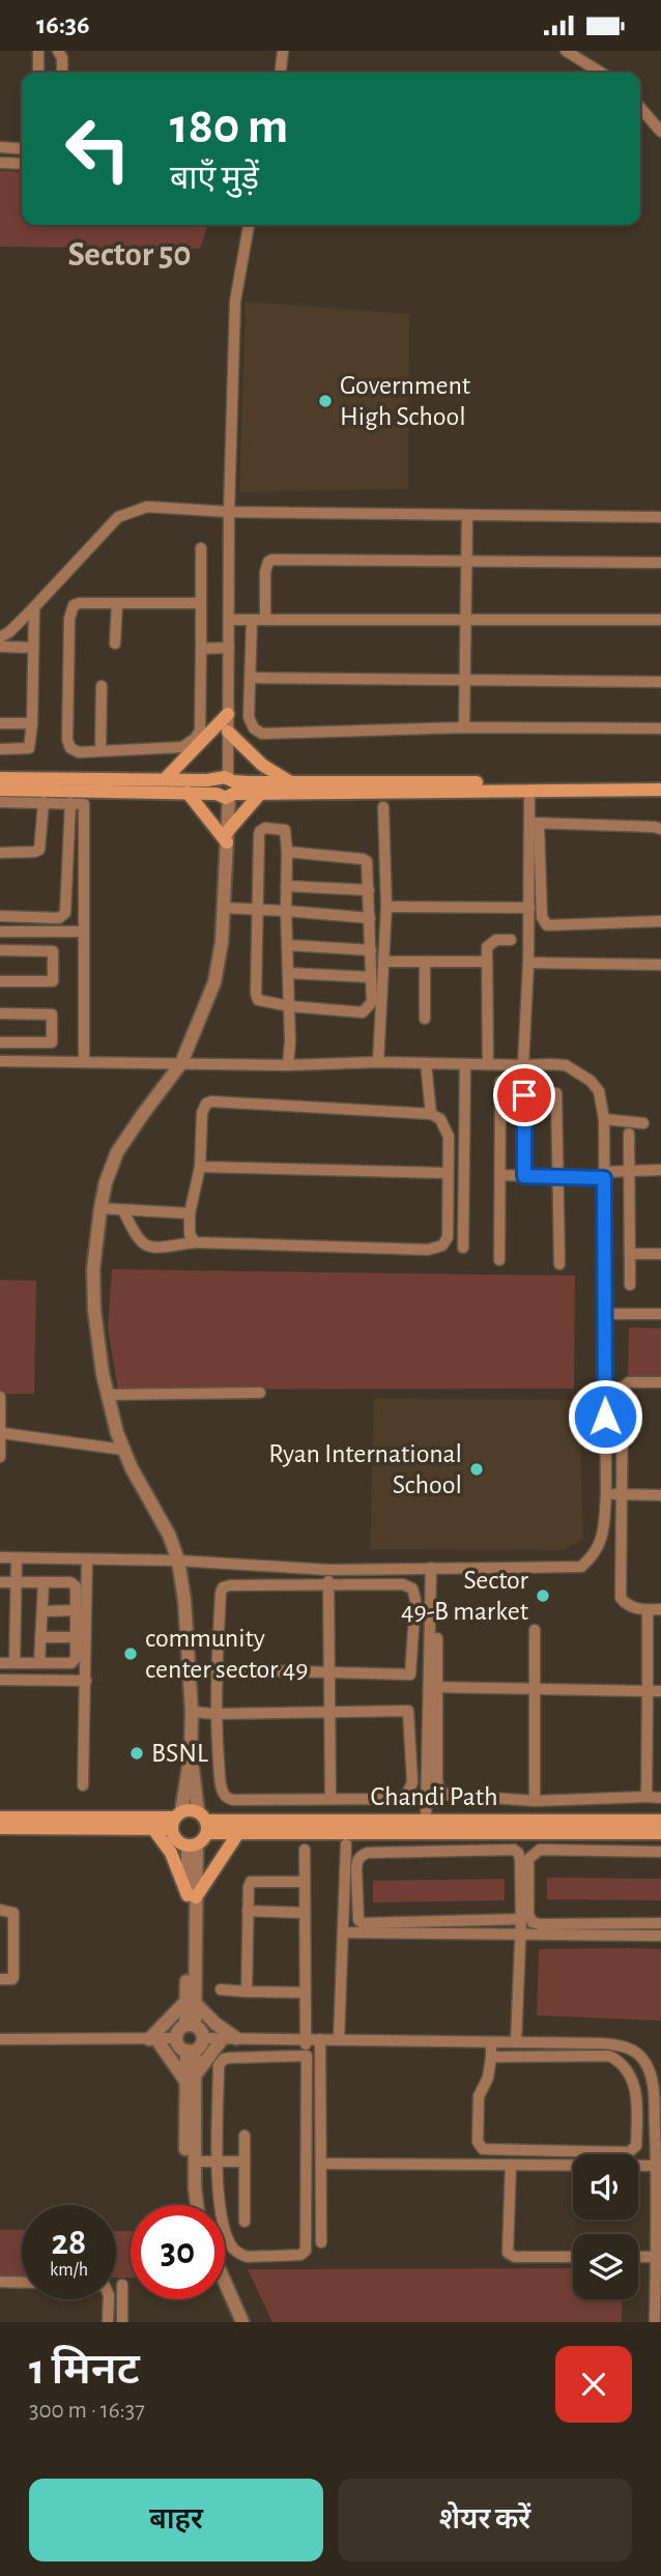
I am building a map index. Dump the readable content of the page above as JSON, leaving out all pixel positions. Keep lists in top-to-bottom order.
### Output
{
  "streets": {
    "main road": ["Chandi Path"]
  },
  "districts": ["Sector 50"],
  "places": [
    "Government High School",
    "Ryan International School",
    "Sector 49-B market",
    "community center sector 49",
    "BSNL"
  ],
  "page": {
    "status": "16:36",
    "turn": ["180 m", "बाएँ मुड़ें"],
    "speed": "28 km/h",
    "limit": "30",
    "heading": ["1 मिनट", "300 m · 16:37"],
    "buttons": ["बाहर", "शेयर करें"]
  }
}
